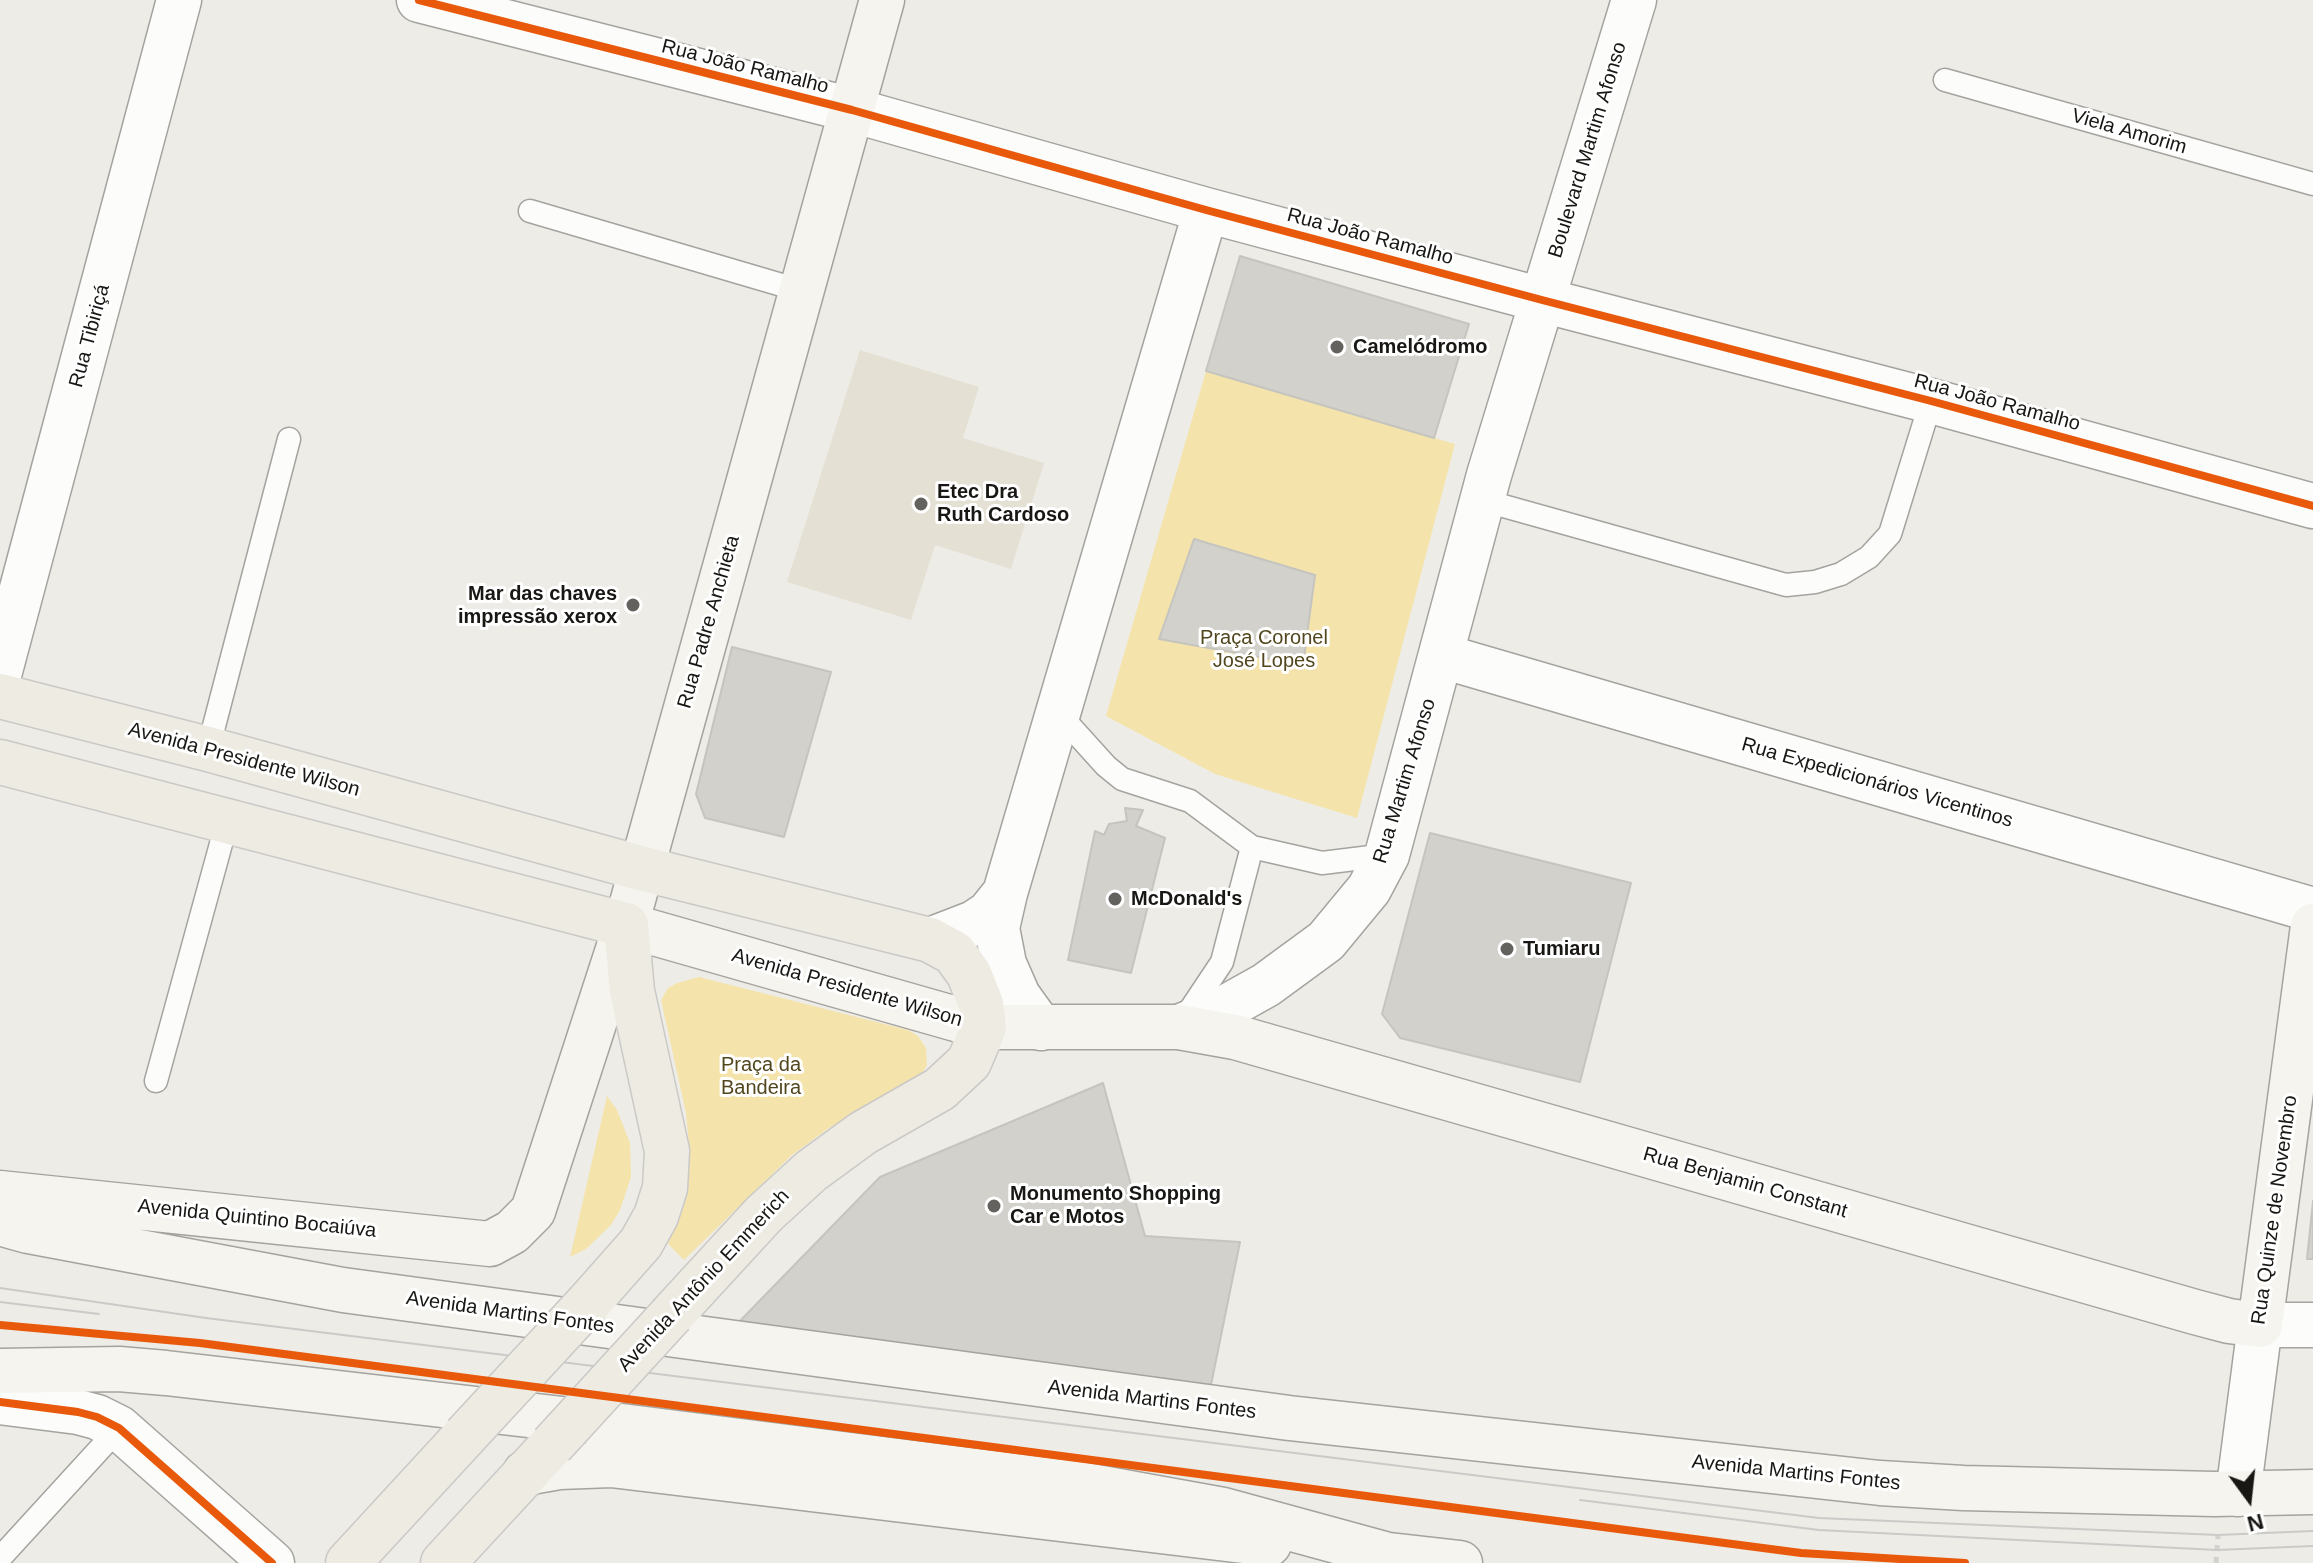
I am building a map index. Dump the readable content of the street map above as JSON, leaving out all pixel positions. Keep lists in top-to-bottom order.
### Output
{
  "streets": {
    "main road": [
      "Rua Padre Anchieta",
      "Avenida Presidente Wilson",
      "Rua Martim Afonso",
      "Rua Benjamin Constant",
      "Rua Quinze de Novembro",
      "Avenida Quintino Bocaiúva",
      "Avenida Antônio Emmerich",
      "Avenida Martins Fontes"
    ],
    "street": [
      "Rua João Ramalho",
      "Boulevard Martim Afonso",
      "Rua Tibiriçá",
      "Rua Expedicionários Vicentinos"
    ],
    "lane": ["Viela Amorim"]
  },
  "crossings": [
    ["Rua João Ramalho", "Boulevard Martim Afonso"],
    ["Rua João Ramalho", "Rua Padre Anchieta"],
    ["Rua João Ramalho", "Rua Martim Afonso"],
    ["Boulevard Martim Afonso", "Rua Martim Afonso"],
    ["Rua Padre Anchieta", "Avenida Presidente Wilson"],
    ["Rua Padre Anchieta", "Avenida Quintino Bocaiúva"],
    ["Avenida Presidente Wilson", "Rua Martim Afonso"],
    ["Avenida Presidente Wilson", "Avenida Antônio Emmerich"],
    ["Rua Martim Afonso", "Rua Expedicionários Vicentinos"],
    ["Rua Martim Afonso", "Rua Benjamin Constant"],
    ["Rua Martim Afonso", "Avenida Antônio Emmerich"],
    ["Rua Benjamin Constant", "Rua Quinze de Novembro"],
    ["Rua Quinze de Novembro", "Avenida Martins Fontes"]
  ],
  "parks": ["Praça Coronel José Lopes", "Praça da Bandeira"],
  "places": [
    "Camelódromo",
    "Etec Dra Ruth Cardoso",
    "Mar das chaves impressão xerox",
    "McDonald's",
    "Tumiaru",
    "Monumento Shopping Car e Motos"
  ],
  "north": "bottom"
}
